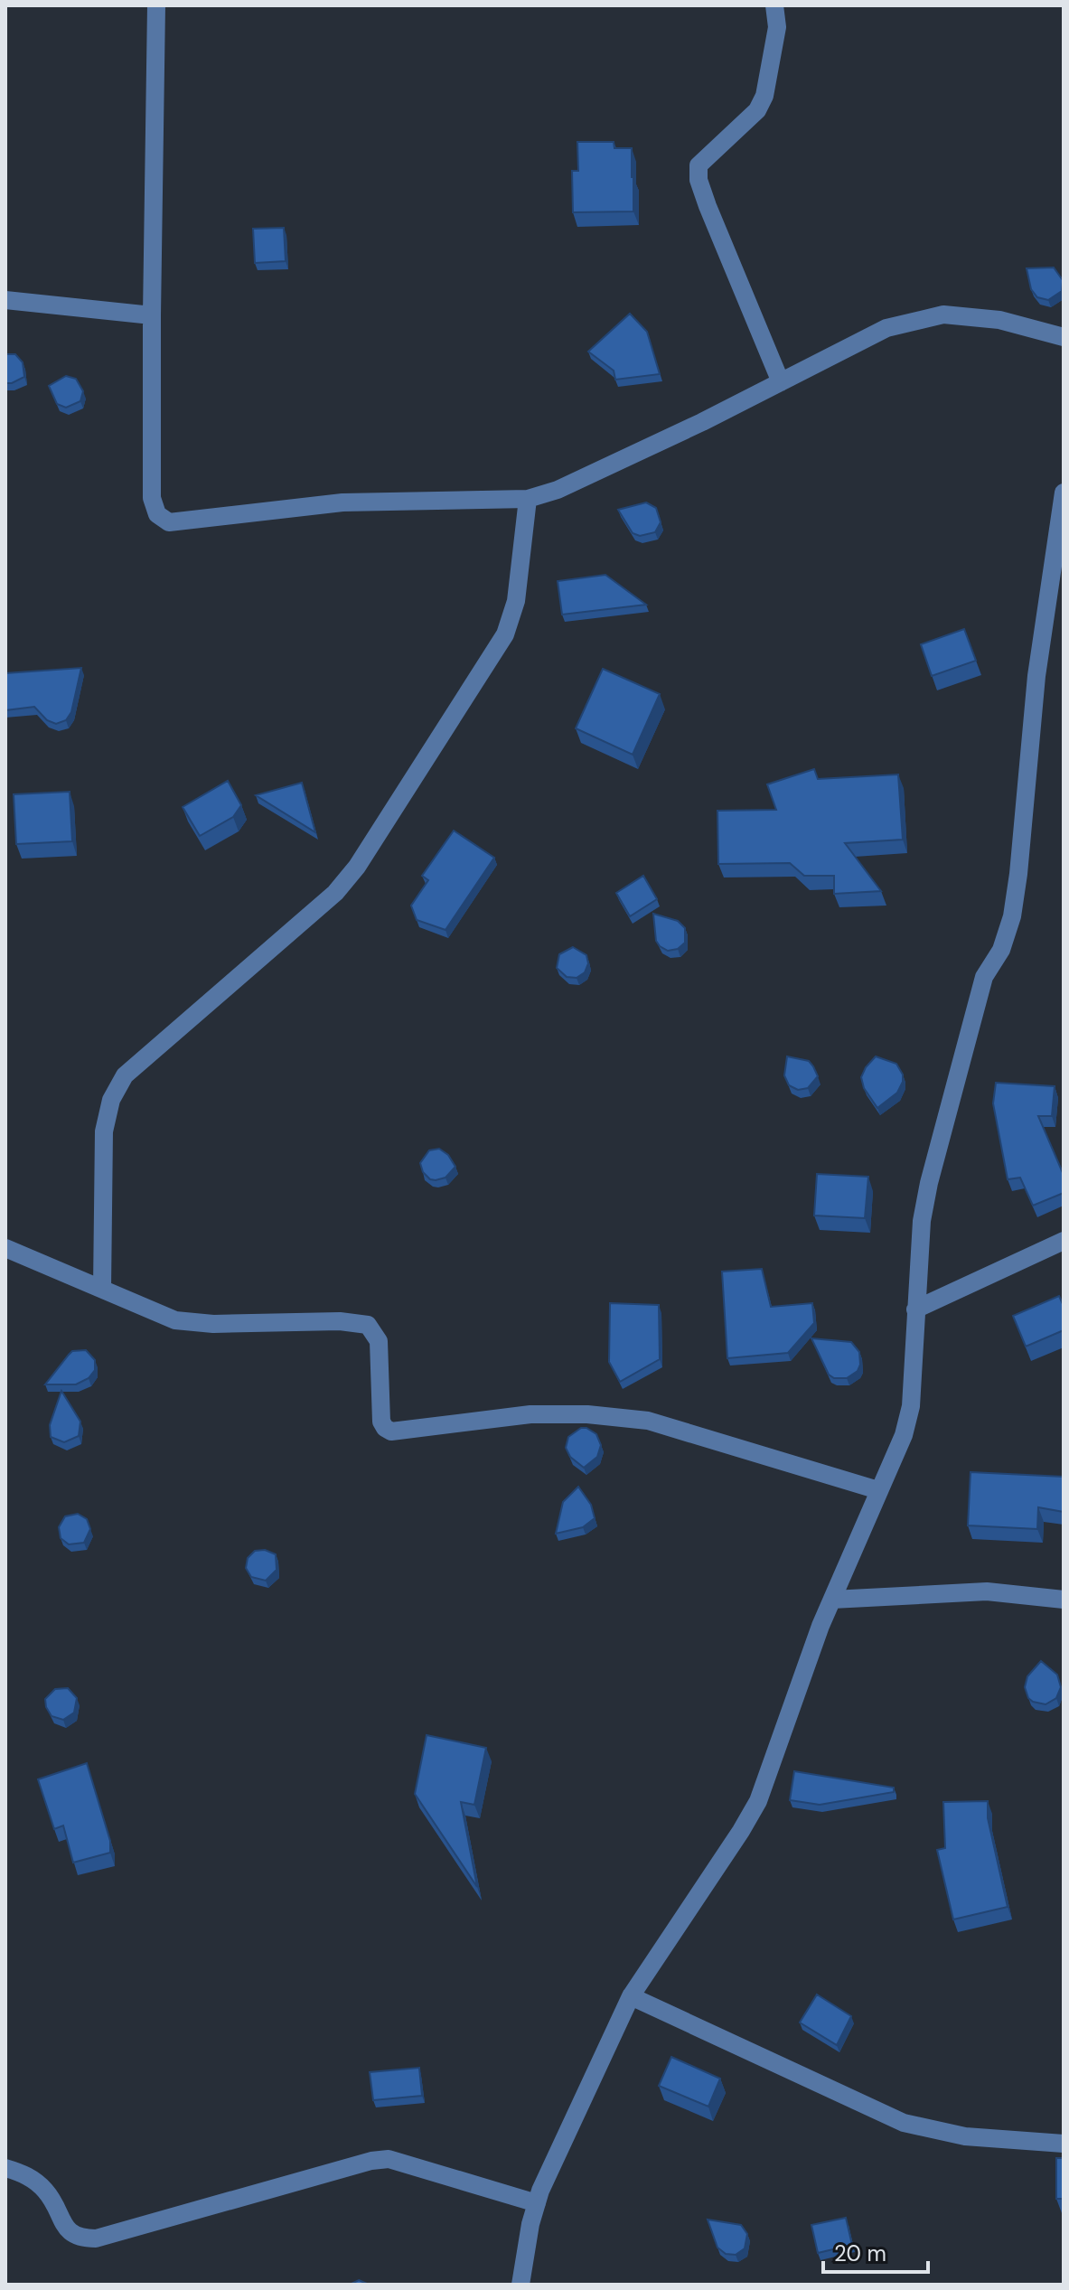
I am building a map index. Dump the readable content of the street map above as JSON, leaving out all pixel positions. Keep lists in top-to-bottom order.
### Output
{
  "scale_bar": "20 m"
}
